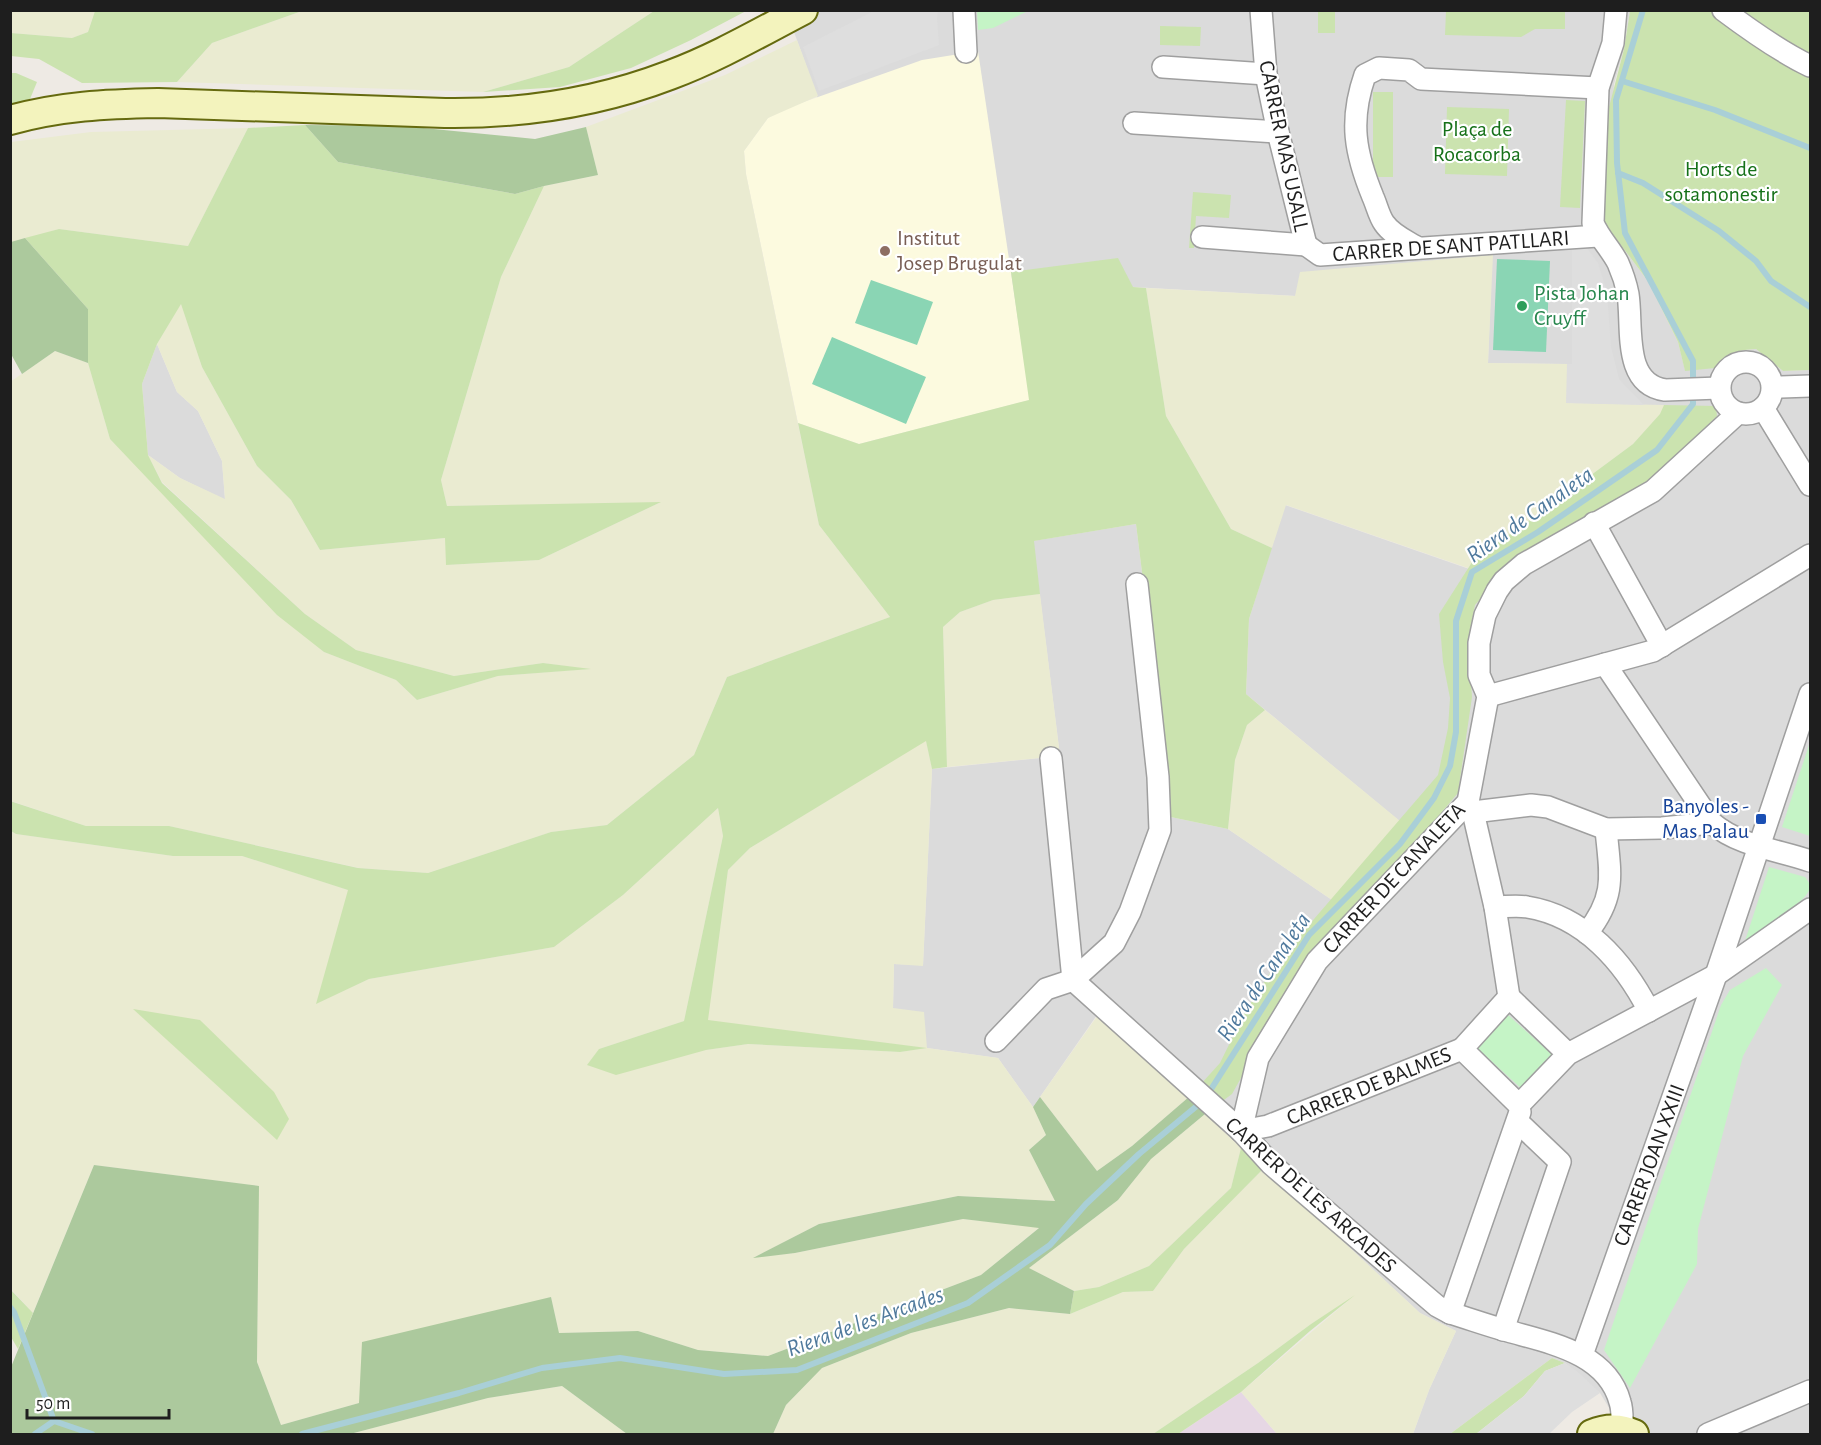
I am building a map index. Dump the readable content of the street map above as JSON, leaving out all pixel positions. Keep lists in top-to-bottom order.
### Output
{
  "streets": {
    "street": [
      "CARRER MAS USALL",
      "CARRER DE SANT PATLLARI",
      "CARRER DE CANALETA",
      "CARRER DE BALMES",
      "CARRER JOAN XXIII",
      "CARRER DE LES ARCADES"
    ]
  },
  "crossings": [
    ["CARRER MAS USALL", "CARRER DE SANT PATLLARI"],
    ["CARRER DE CANALETA", "CARRER DE BALMES"],
    ["CARRER DE CANALETA", "CARRER DE LES ARCADES"],
    ["CARRER DE BALMES", "CARRER DE LES ARCADES"],
    ["CARRER JOAN XXIII", "CARRER DE LES ARCADES"]
  ],
  "water": ["Riera de Canaleta", "Riera de les Arcades"],
  "parks": ["Plaça de Rocacorba", "Horts de sotamonestir"],
  "places": {
    "other": ["Institut Josep Brugulat", "Pista Johan Cruyff"],
    "transit": ["Banyoles - Mas Palau"]
  },
  "scale_bar": "50 m"
}
